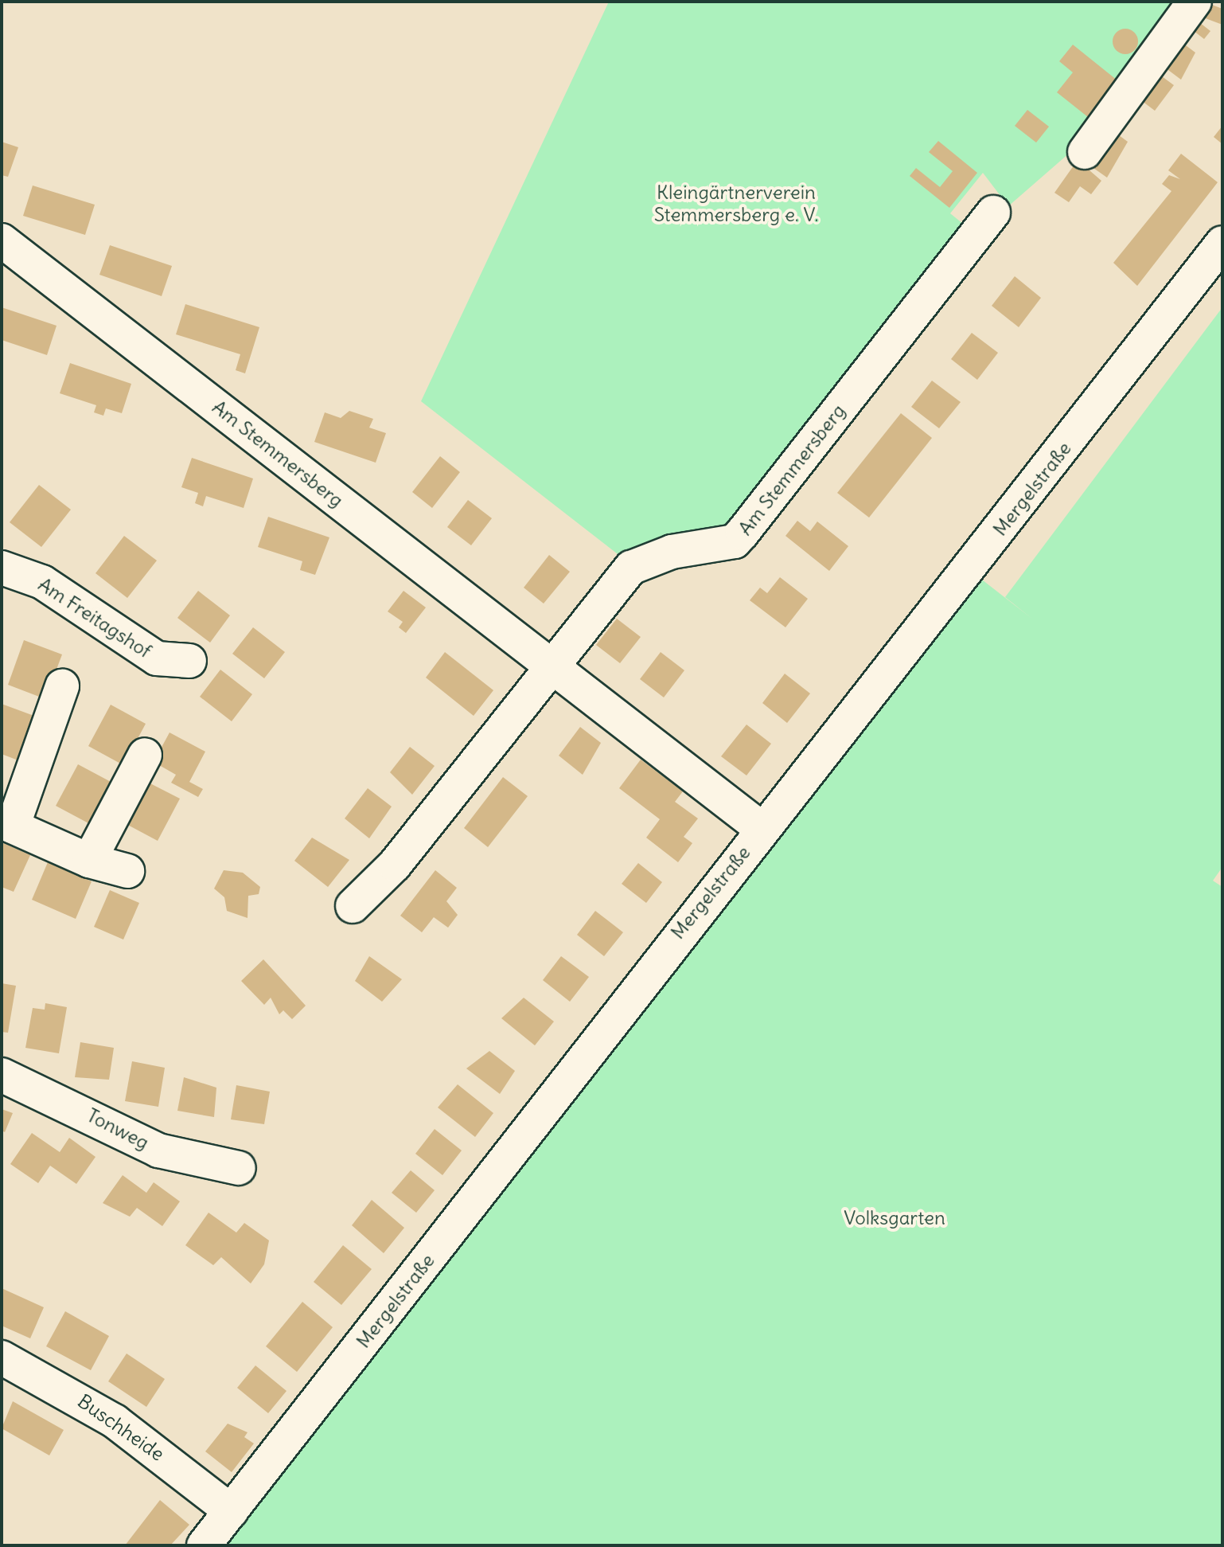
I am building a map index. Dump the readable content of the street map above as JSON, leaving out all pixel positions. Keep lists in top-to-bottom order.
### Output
{
  "streets": {
    "street": [
      "Am Stemmersberg",
      "Mergelstraße",
      "Am Freitagshof",
      "Tonweg",
      "Buschheide"
    ]
  },
  "crossings": [
    ["Am Stemmersberg", "Mergelstraße"],
    ["Mergelstraße", "Buschheide"]
  ],
  "parks": ["Kleingärtnerverein Stemmersberg e. V.", "Volksgarten"]
}
